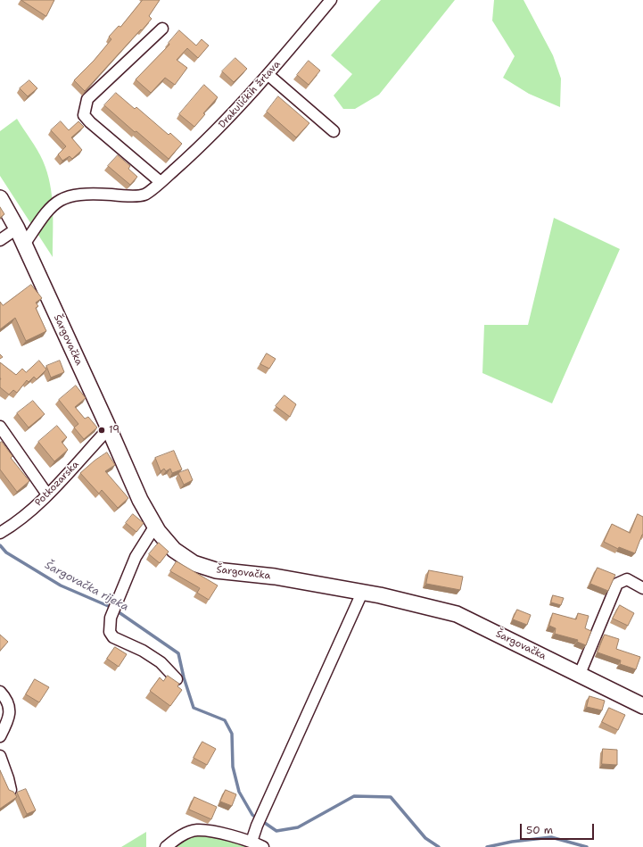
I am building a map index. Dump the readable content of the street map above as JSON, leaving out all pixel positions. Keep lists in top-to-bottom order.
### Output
{
  "streets": {
    "street": ["Drakulićkih žrtava", "Šargovačka", "Potkozarska"]
  },
  "crossings": [
    ["Drakulićkih žrtava", "Šargovačka"],
    ["Šargovačka", "Potkozarska"]
  ],
  "water": ["Šargovačka rijeka"],
  "places": ["19"],
  "scale_bar": "50 m"
}
